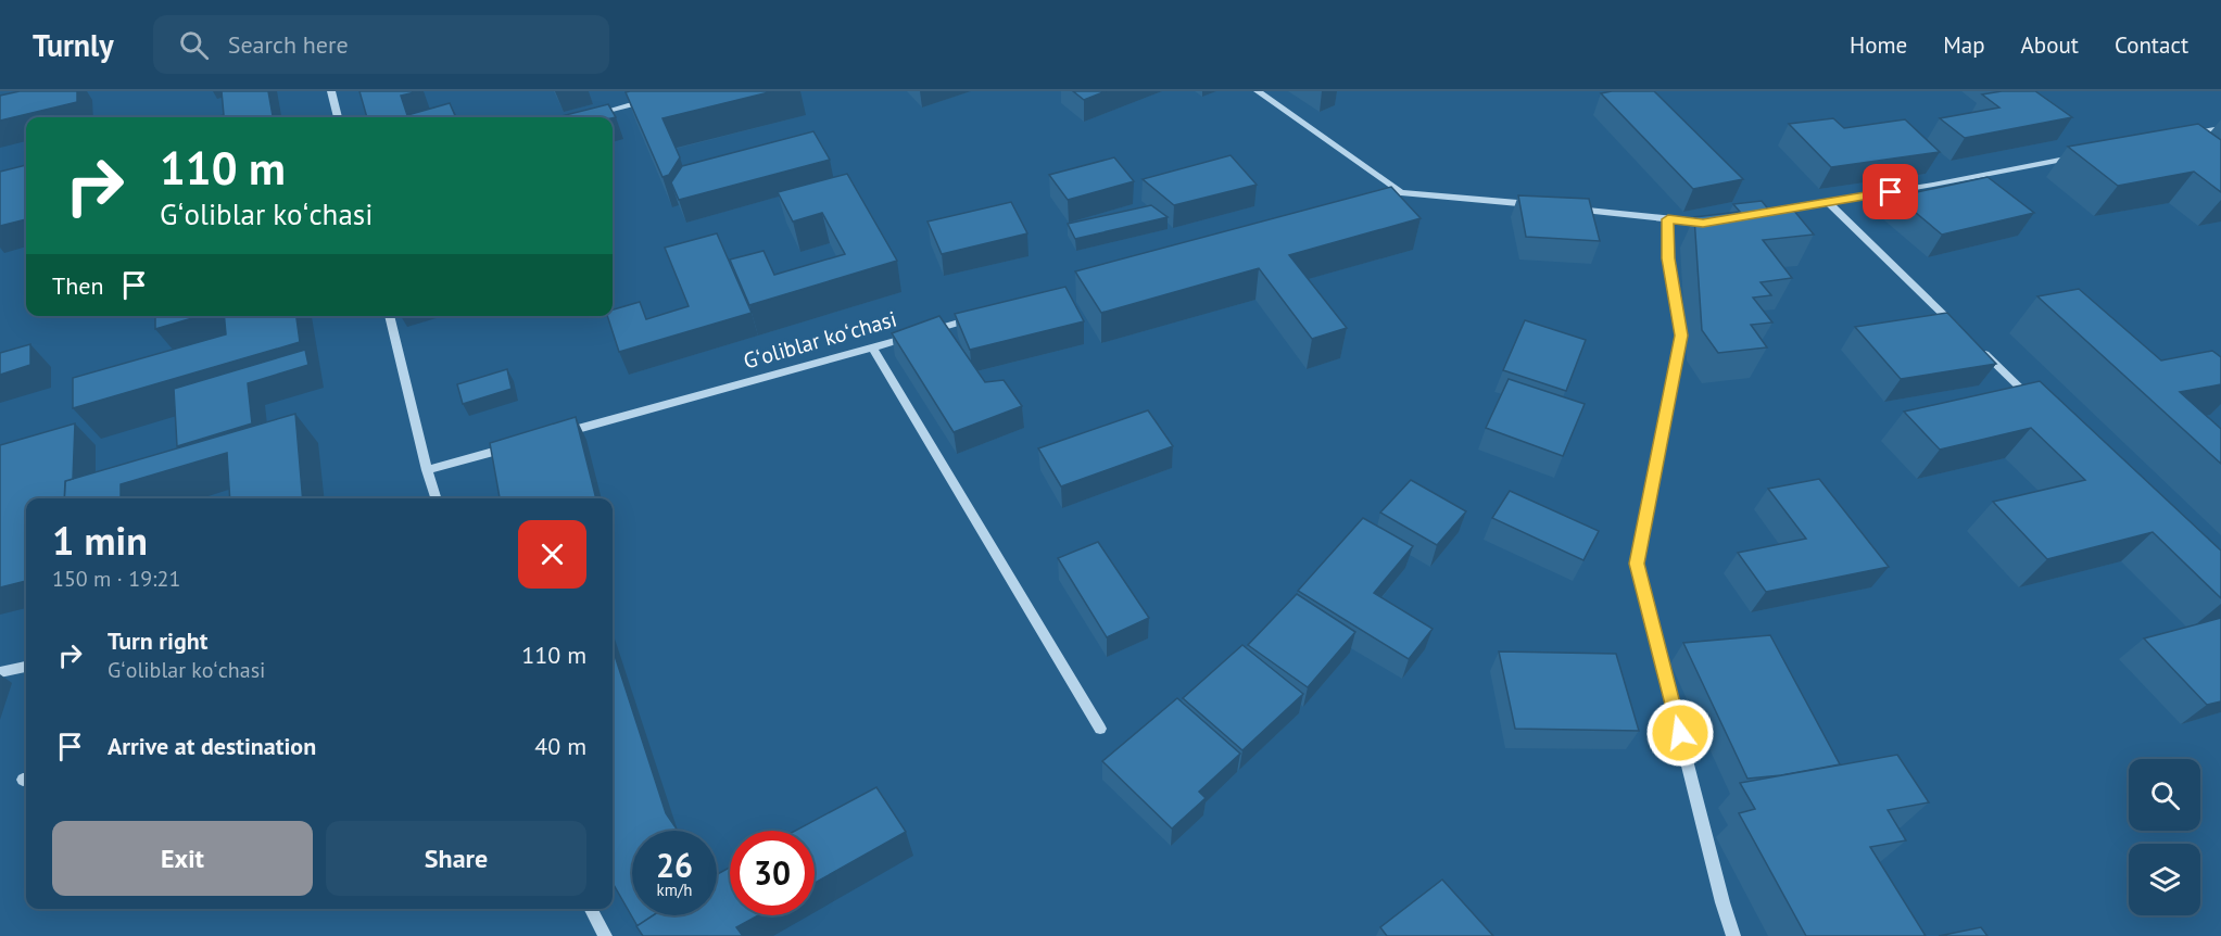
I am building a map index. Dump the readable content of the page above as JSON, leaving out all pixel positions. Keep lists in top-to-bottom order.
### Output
{
  "streets": {
    "street": ["Gʻoliblar koʻchasi"]
  },
  "page": {
    "header": "Turnly",
    "search": "Search here",
    "nav": [
      "Home",
      "Map",
      "About",
      "Contact"
    ],
    "turn": ["110 m", "Gʻoliblar koʻchasi"],
    "then": "Then",
    "heading": ["1 min", "150 m · 19:21"],
    "list": [
      {
        "name": "Turn right",
        "note": "Gʻoliblar koʻchasi",
        "value": "110 m"
      },
      {
        "name": "Arrive at destination",
        "value": "40 m"
      }
    ],
    "buttons": ["Exit", "Share"],
    "speed": "26 km/h",
    "limit": "30"
  }
}
